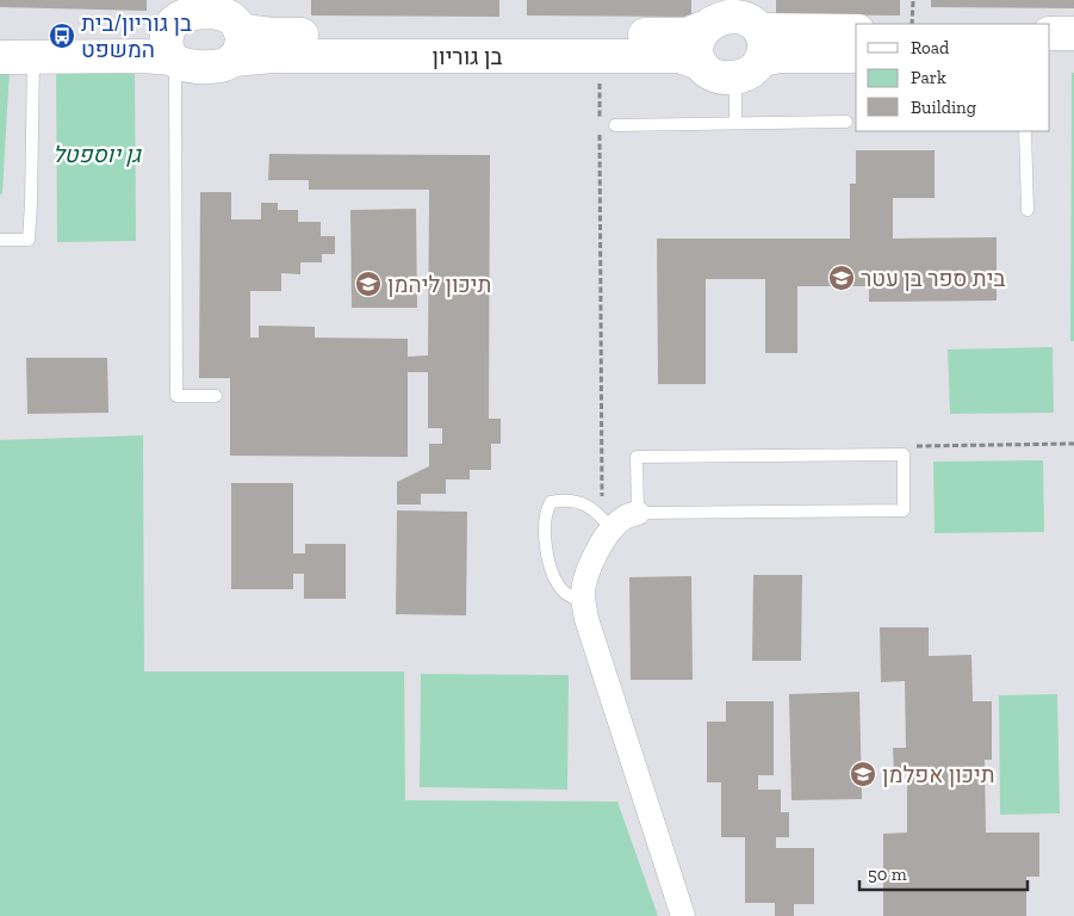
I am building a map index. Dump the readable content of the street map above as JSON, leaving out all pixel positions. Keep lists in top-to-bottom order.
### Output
{
  "streets": {
    "street": ["בן גוריון"]
  },
  "parks": ["גן יוספטל"],
  "places": {
    "bus stop": ["בן גוריון/בית המשפט"],
    "school or university": ["בית ספר בן עטר", "תיכון ליהמן", "תיכון אפלמן"]
  },
  "legend": ["Road", "Park", "Building"],
  "scale_bar": "50 m"
}
